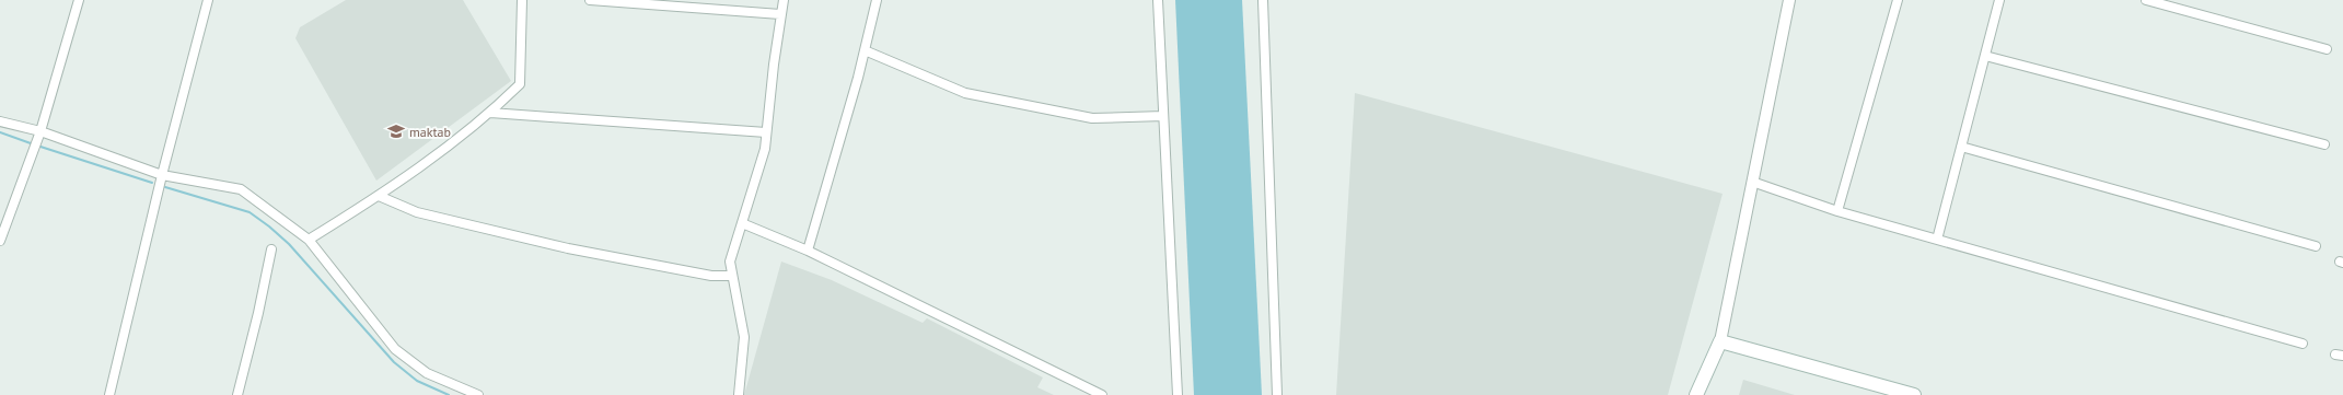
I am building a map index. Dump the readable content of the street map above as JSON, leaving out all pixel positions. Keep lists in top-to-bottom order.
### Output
{
  "places": {
    "school or university": ["maktab"]
  }
}
